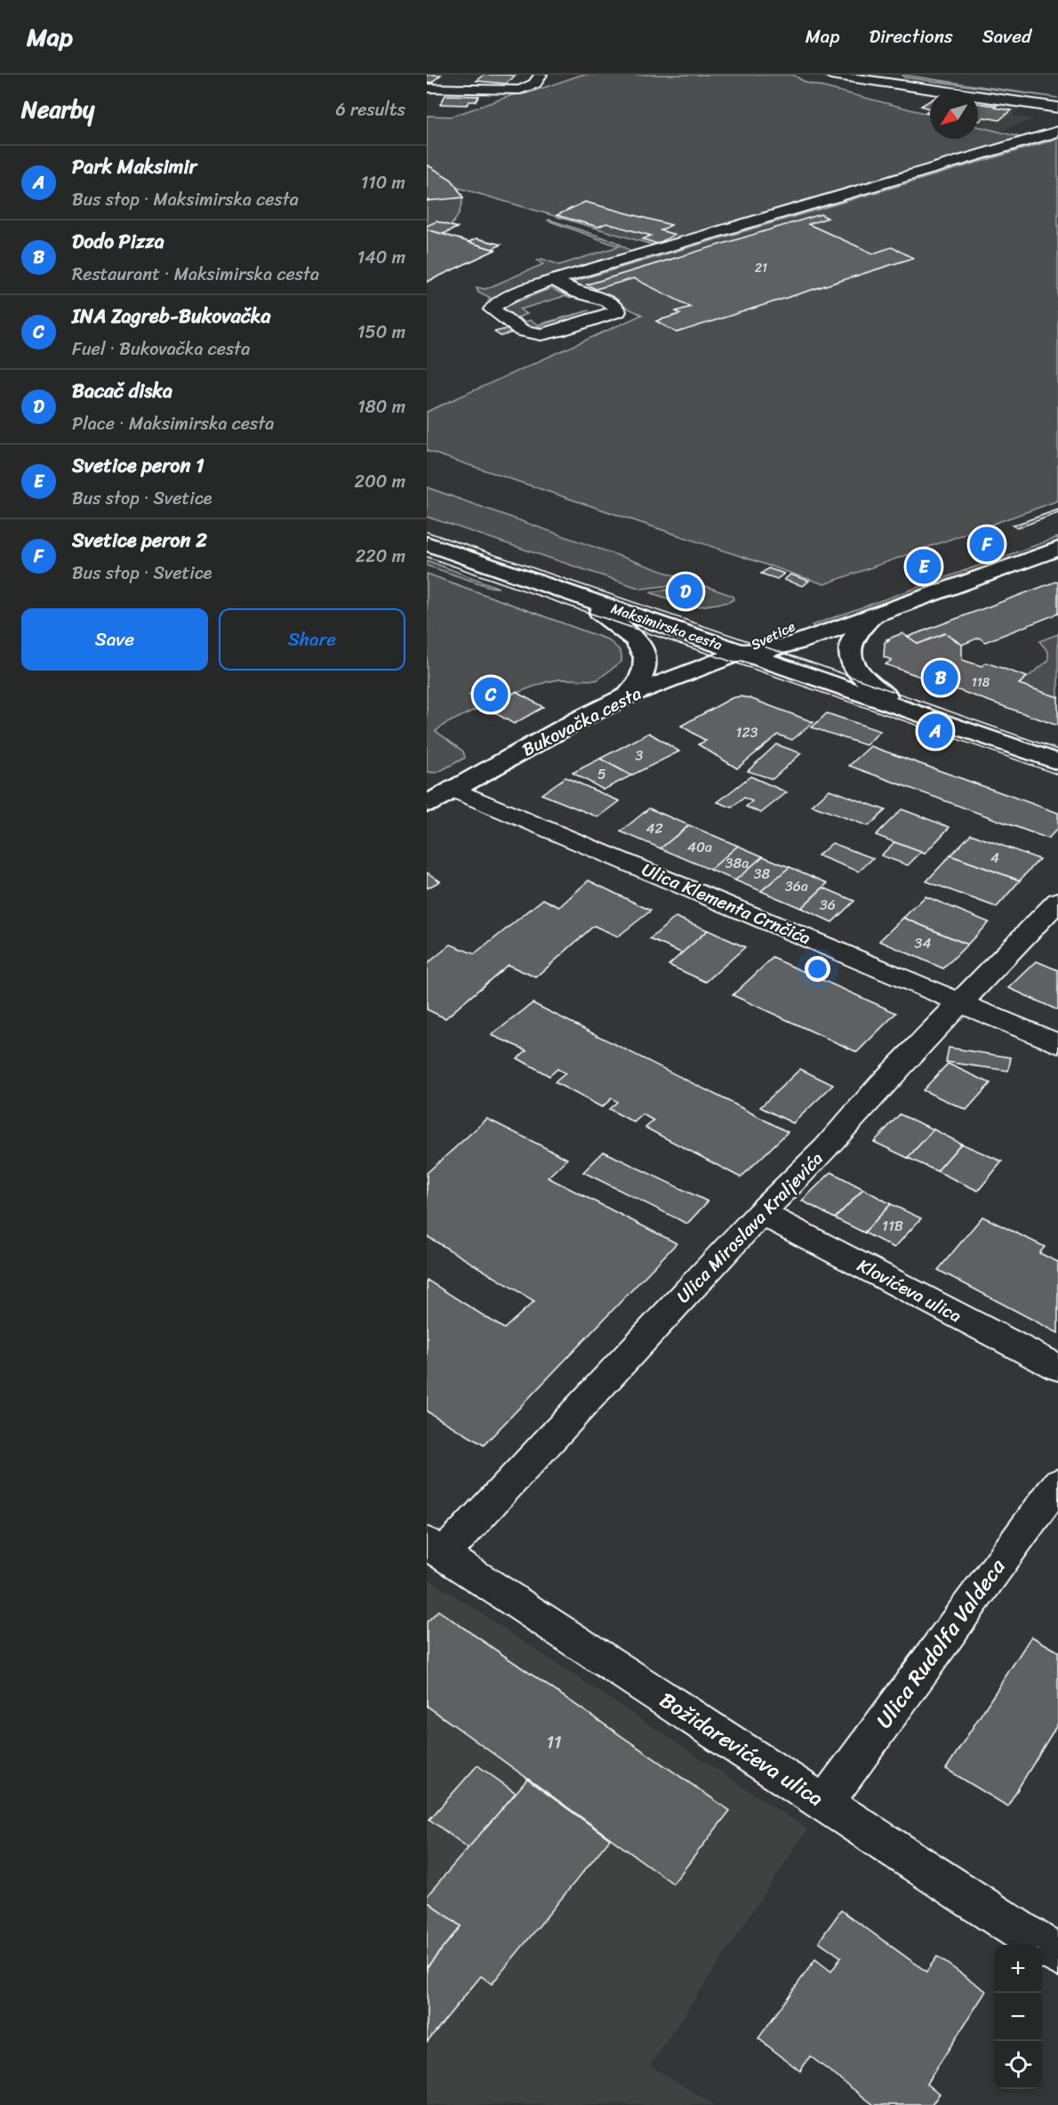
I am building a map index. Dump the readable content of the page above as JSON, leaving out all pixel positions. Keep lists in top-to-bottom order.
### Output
{
  "streets": {
    "main road": ["Maksimirska cesta", "Svetice", "Bukovačka cesta"],
    "street": [
      "Ulica Klementa Crnčića",
      "Ulica Miroslava Kraljevića",
      "Klovićeva ulica",
      "Ulica Rudolfa Valdeca",
      "Božidarevićeva ulica"
    ]
  },
  "crossings": [
    ["Maksimirska cesta", "Svetice"],
    ["Maksimirska cesta", "Bukovačka cesta"],
    ["Svetice", "Bukovačka cesta"],
    ["Bukovačka cesta", "Ulica Klementa Crnčića"],
    ["Ulica Klementa Crnčića", "Ulica Miroslava Kraljevića"],
    ["Ulica Miroslava Kraljevića", "Klovićeva ulica"],
    ["Ulica Miroslava Kraljevića", "Božidarevićeva ulica"],
    ["Ulica Rudolfa Valdeca", "Božidarevićeva ulica"]
  ],
  "house_numbers": [
    "21",
    "118",
    "123",
    "3",
    "5",
    "42",
    "40a",
    "4",
    "38a",
    "38",
    "36a",
    "36",
    "34",
    "11B",
    "11"
  ],
  "north": "bottom left",
  "page": {
    "header": "Map",
    "nav": ["Map", "Directions", "Saved"],
    "heading": ["Nearby", "6 results"],
    "list": [
      {
        "mark": "A",
        "name": "Park Maksimir",
        "note": "Bus stop · Maksimirska cesta",
        "value": "110 m"
      },
      {
        "mark": "B",
        "name": "Dodo Pizza",
        "note": "Restaurant · Maksimirska cesta",
        "value": "140 m"
      },
      {
        "mark": "C",
        "name": "INA Zagreb-Bukovačka",
        "note": "Fuel · Bukovačka cesta",
        "value": "150 m"
      },
      {
        "mark": "D",
        "name": "Bacač diska",
        "note": "Place · Maksimirska cesta",
        "value": "180 m"
      },
      {
        "mark": "E",
        "name": "Svetice peron 1",
        "note": "Bus stop · Svetice",
        "value": "200 m"
      },
      {
        "mark": "F",
        "name": "Svetice peron 2",
        "note": "Bus stop · Svetice",
        "value": "220 m"
      }
    ],
    "pins": [
      "F",
      "E",
      "D",
      "B",
      "C",
      "A"
    ],
    "buttons": ["Save", "Share"],
    "map_buttons": ["+", "−"]
  }
}
